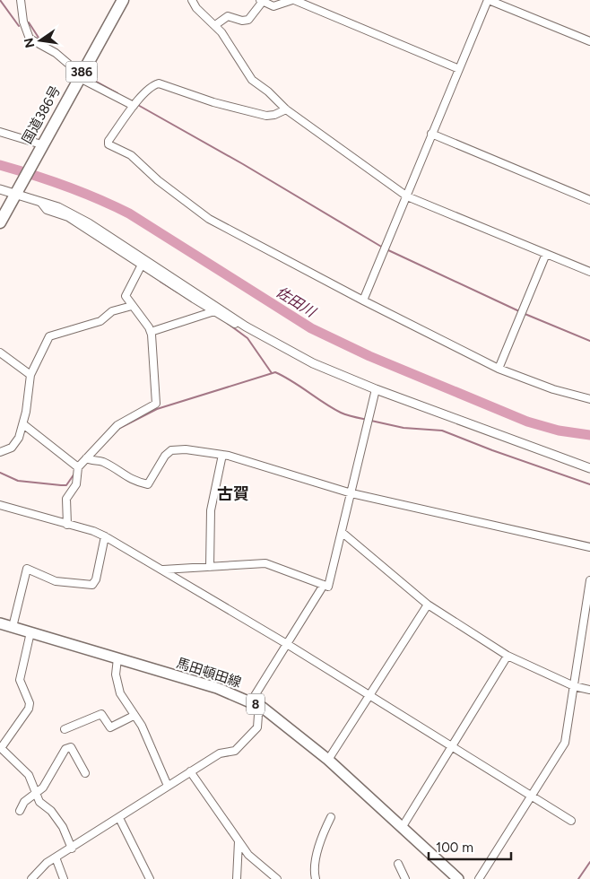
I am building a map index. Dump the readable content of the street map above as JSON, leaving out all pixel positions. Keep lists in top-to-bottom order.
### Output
{
  "streets": {
    "highway": ["386", "国道386号"],
    "main road": ["馬田頓田線", "8"]
  },
  "districts": ["古賀"],
  "water": ["佐田川"],
  "scale_bar": "100 m",
  "north": "left"
}
